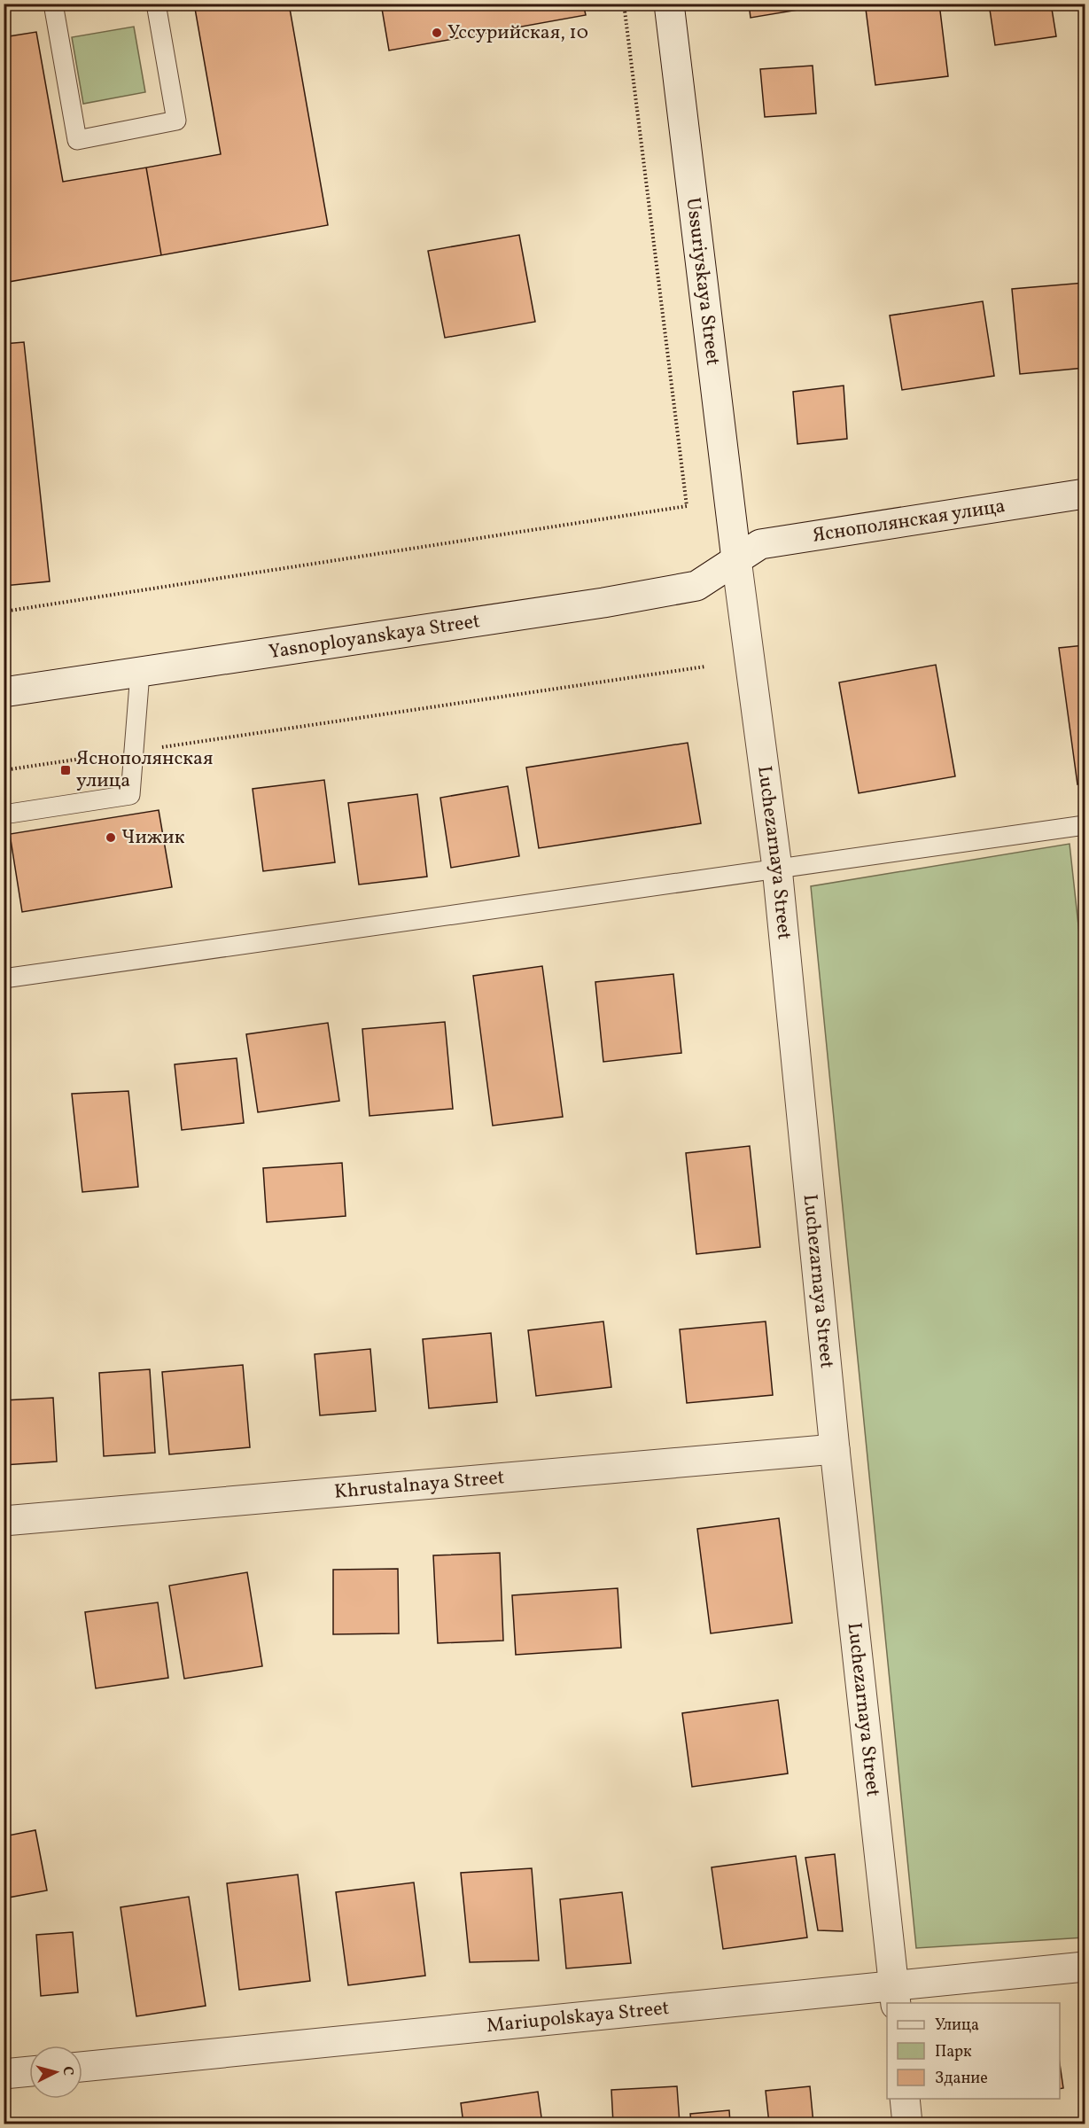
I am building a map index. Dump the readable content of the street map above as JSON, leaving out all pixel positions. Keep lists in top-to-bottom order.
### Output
{
  "streets": {
    "street": [
      "Ussuriyskaya Street",
      "Яснополянская улица",
      "Yasnoployanskaya Street",
      "Luchezarnaya Street",
      "Khrustalnaya Street",
      "Mariupolskaya Street"
    ]
  },
  "crossings": [
    ["Ussuriyskaya Street", "Яснополянская улица"],
    ["Ussuriyskaya Street", "Yasnoployanskaya Street"],
    ["Ussuriyskaya Street", "Luchezarnaya Street"],
    ["Яснополянская улица", "Yasnoployanskaya Street"],
    ["Яснополянская улица", "Luchezarnaya Street"],
    ["Yasnoployanskaya Street", "Luchezarnaya Street"],
    ["Luchezarnaya Street", "Khrustalnaya Street"],
    ["Luchezarnaya Street", "Mariupolskaya Street"]
  ],
  "places": {
    "other": ["Уссурийская, 10", "Чижик"],
    "transit": ["Яснополянская улица"]
  },
  "legend": ["Улица", "Парк", "Здание"],
  "north": "right"
}
